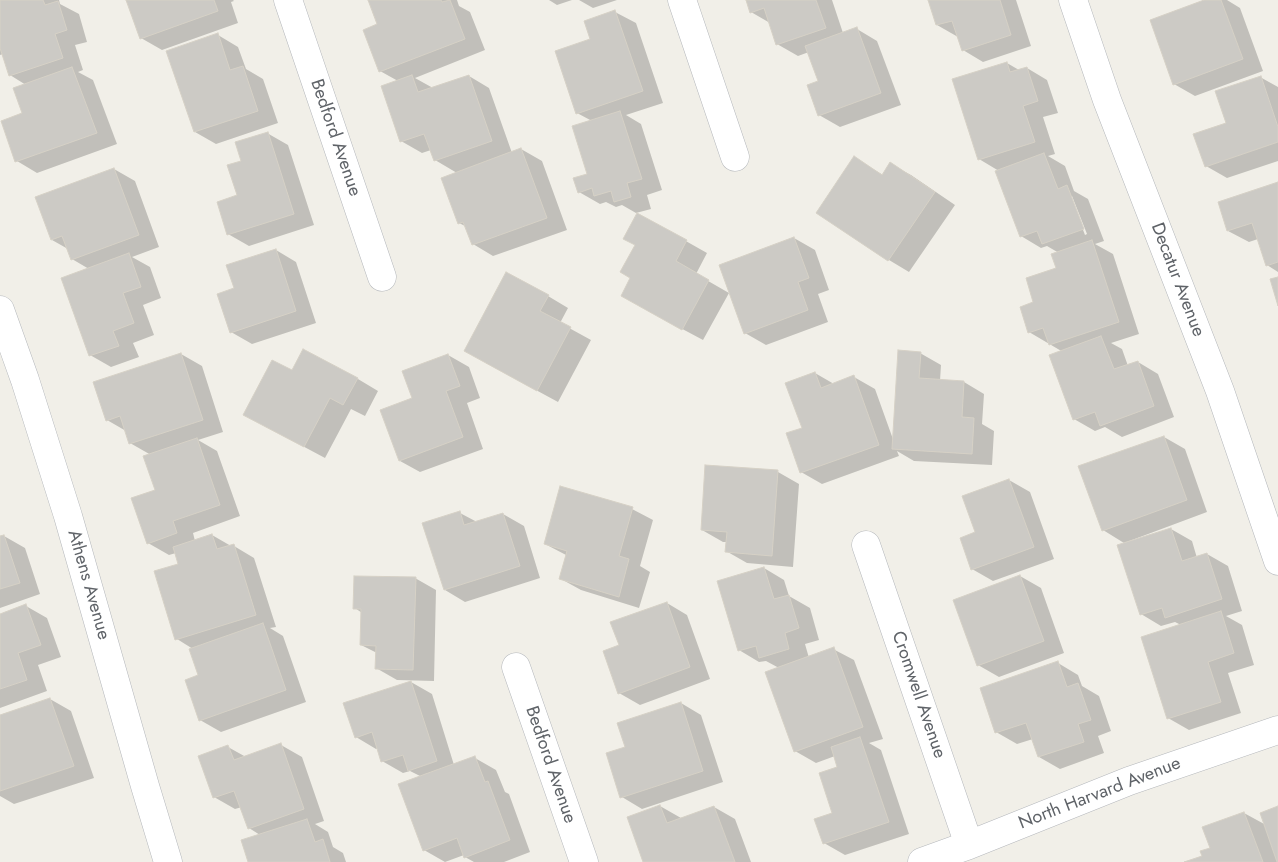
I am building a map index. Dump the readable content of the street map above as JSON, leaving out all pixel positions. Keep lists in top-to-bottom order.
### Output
{
  "streets": {
    "street": [
      "Bedford Avenue",
      "Decatur Avenue",
      "Athens Avenue",
      "Cromwell Avenue",
      "North Harvard Avenue"
    ]
  },
  "crossings": [
    ["Cromwell Avenue", "North Harvard Avenue"]
  ]
}
